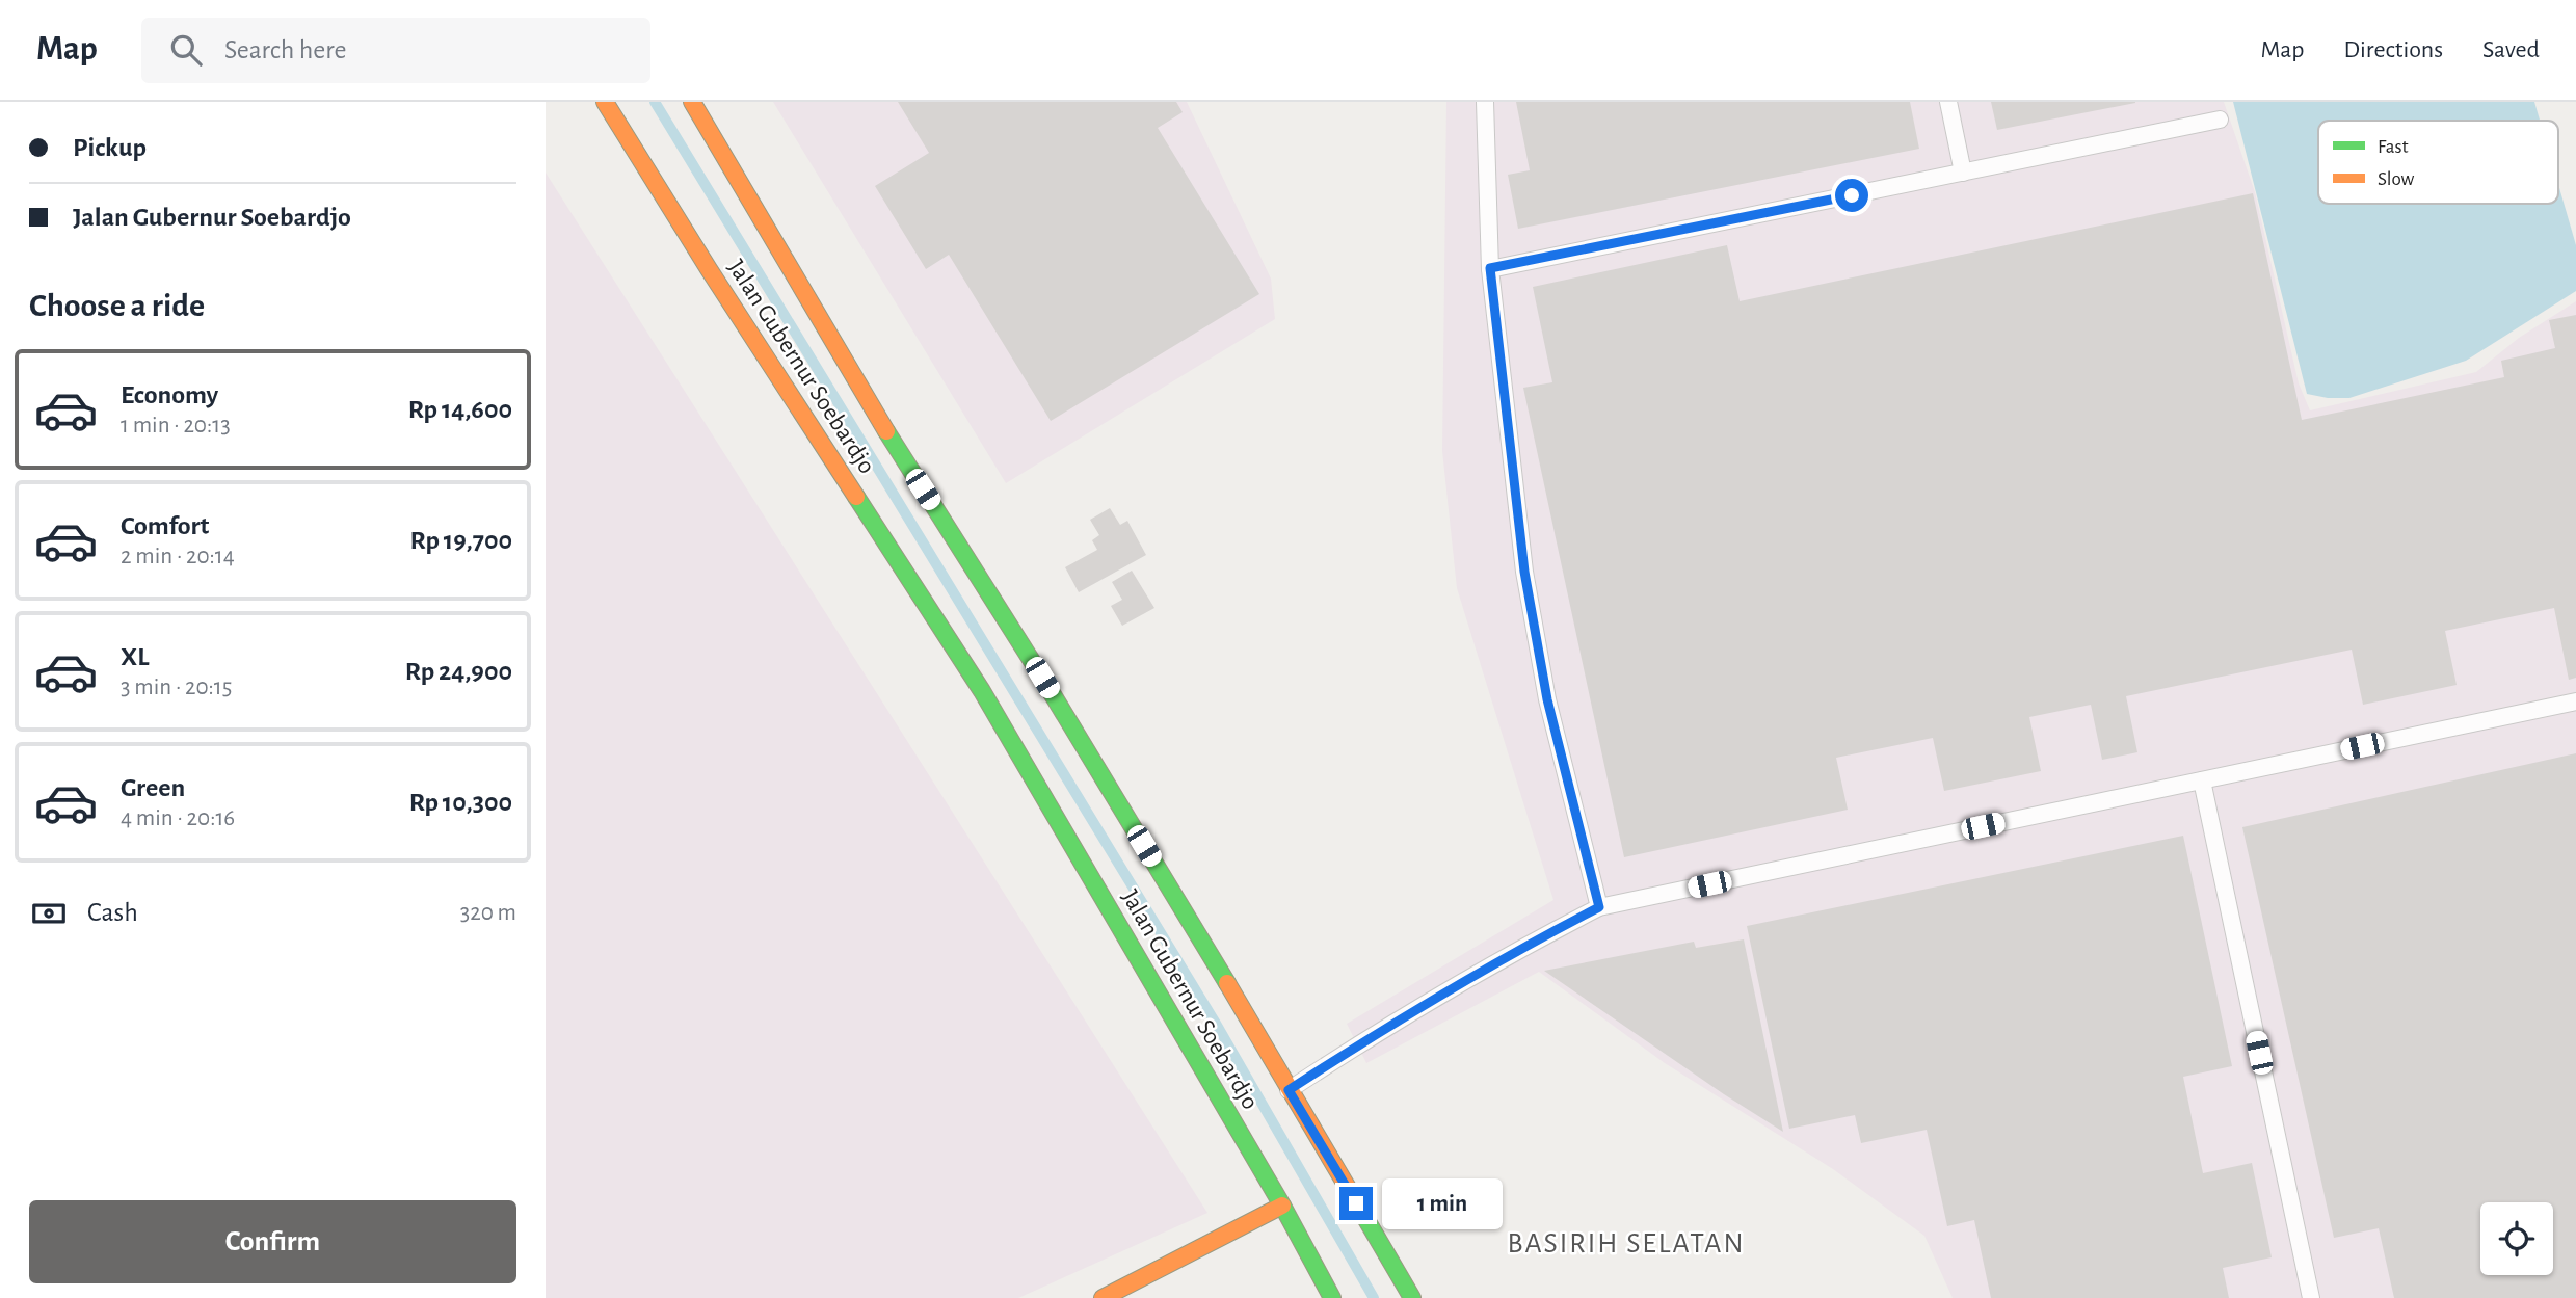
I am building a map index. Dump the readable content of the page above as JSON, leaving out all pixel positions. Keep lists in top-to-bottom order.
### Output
{
  "streets": {
    "main road": ["Jalan Gubernur Soebardjo"]
  },
  "districts": ["BASIRIH SELATAN"],
  "legend": ["Fast", "Slow"],
  "page": {
    "header": "Map",
    "search": "Search here",
    "nav": ["Map", "Directions", "Saved"],
    "banner": ["Pickup", "Jalan Gubernur Soebardjo"],
    "heading": "Choose a ride",
    "list": [
      {
        "name": "Economy",
        "note": "1 min · 20:13",
        "value": "Rp 14,600"
      },
      {
        "name": "Comfort",
        "note": "2 min · 20:14",
        "value": "Rp 19,700"
      },
      {
        "name": "XL",
        "note": "3 min · 20:15",
        "value": "Rp 24,900"
      },
      {
        "name": "Green",
        "note": "4 min · 20:16",
        "value": "Rp 10,300"
      }
    ],
    "pay": ["Cash", "320 m"],
    "bubble": "1 min",
    "buttons": "Confirm"
  }
}
